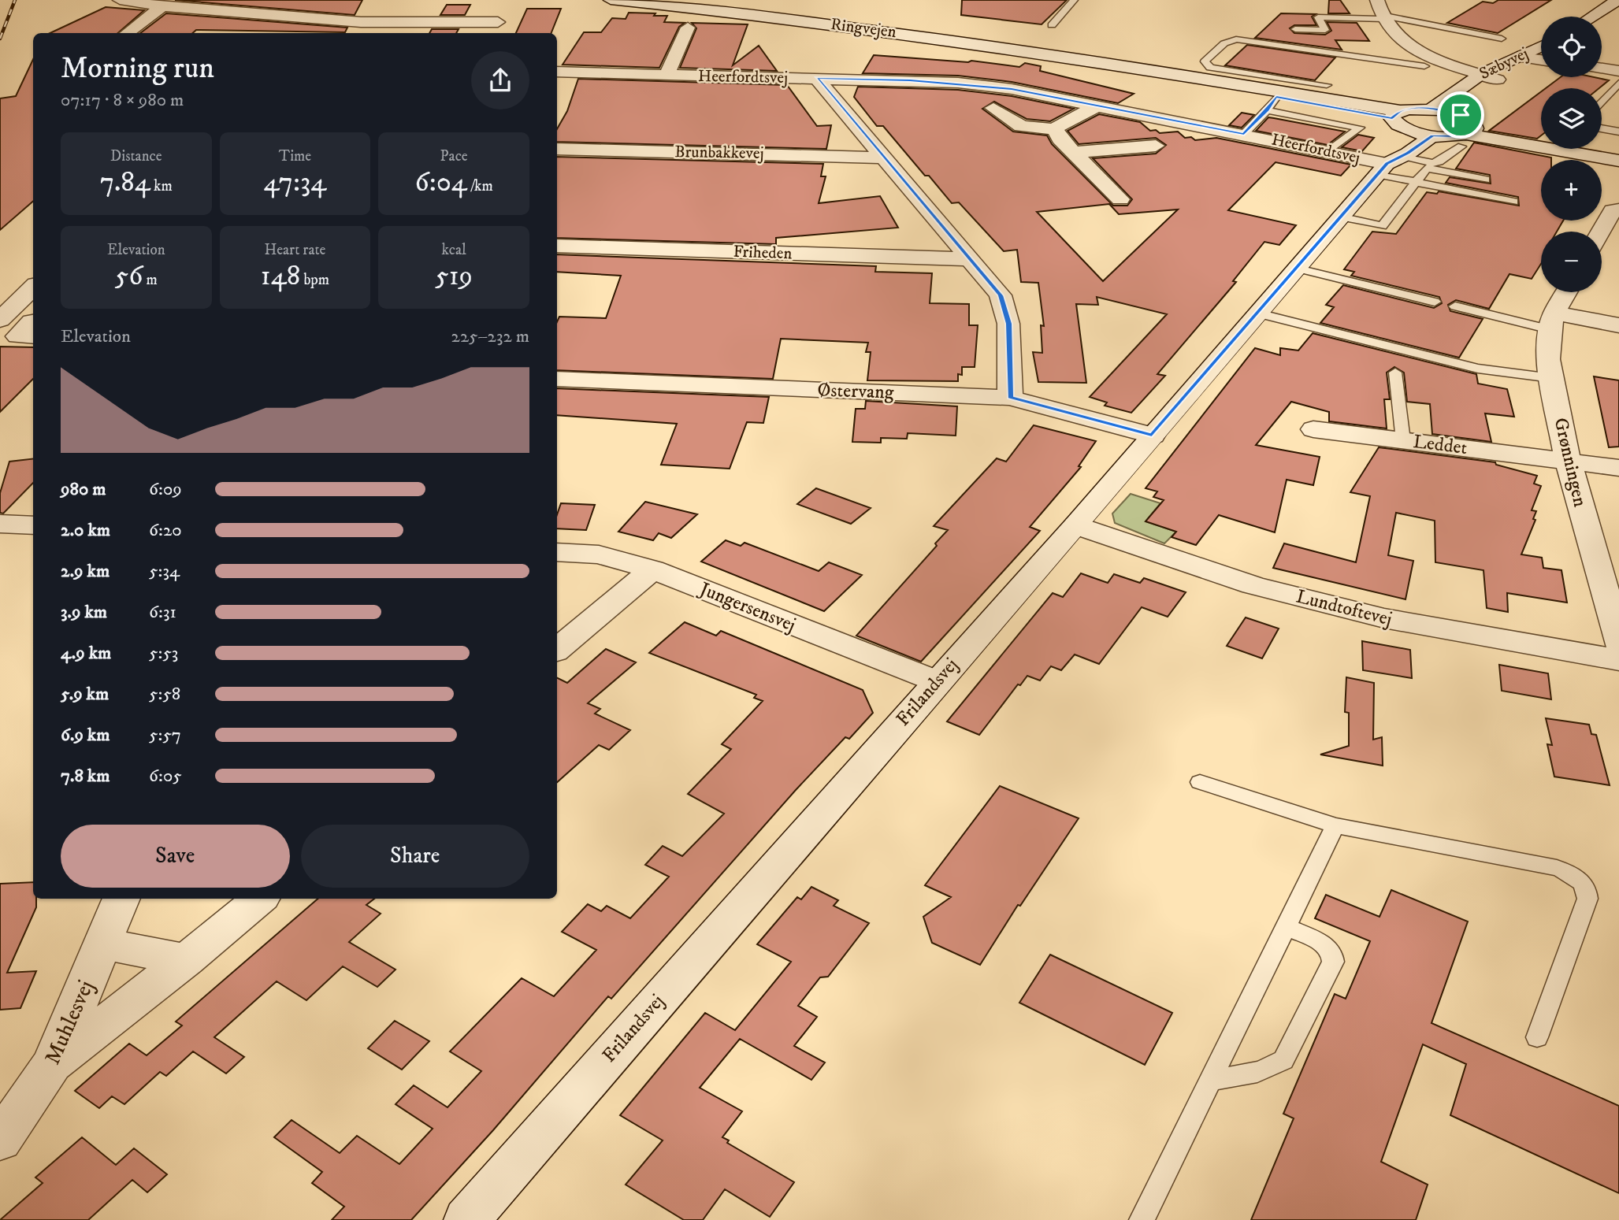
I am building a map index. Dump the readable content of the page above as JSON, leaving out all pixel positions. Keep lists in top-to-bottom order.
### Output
{
  "streets": {
    "street": [
      "Ringvejen",
      "Sæbyvej",
      "Heerfordtsvej",
      "Brunbakkevej",
      "Friheden",
      "Østervang",
      "Leddet",
      "Grønningen",
      "Jungersensvej",
      "Lundtoftevej",
      "Frilandsvej",
      "Muhlesvej"
    ]
  },
  "crossings": [
    ["Ringvejen", "Frilandsvej"],
    ["Heerfordtsvej", "Frilandsvej"],
    ["Østervang", "Frilandsvej"],
    ["Leddet", "Grønningen"],
    ["Jungersensvej", "Frilandsvej"],
    ["Lundtoftevej", "Frilandsvej"]
  ],
  "page": {
    "map_buttons": ["+", "−"],
    "heading": ["Morning run", "07:17 · 8 × 980 m"],
    "stats": [
      ["Distance", "7.84 km"],
      ["Time", "47:34"],
      ["Pace", "6:04 /km"],
      ["Elevation", "56 m"],
      ["Heart rate", "148 bpm"],
      ["kcal", "519"]
    ],
    "chart": ["Elevation", "225–232 m"],
    "list": [
      {
        "name": "980 m",
        "note": "6:09"
      },
      {
        "name": "2.0 km",
        "note": "6:20"
      },
      {
        "name": "2.9 km",
        "note": "5:34"
      },
      {
        "name": "3.9 km",
        "note": "6:31"
      },
      {
        "name": "4.9 km",
        "note": "5:53"
      },
      {
        "name": "5.9 km",
        "note": "5:58"
      },
      {
        "name": "6.9 km",
        "note": "5:57"
      },
      {
        "name": "7.8 km",
        "note": "6:05"
      }
    ],
    "buttons": ["Save", "Share"]
  }
}
